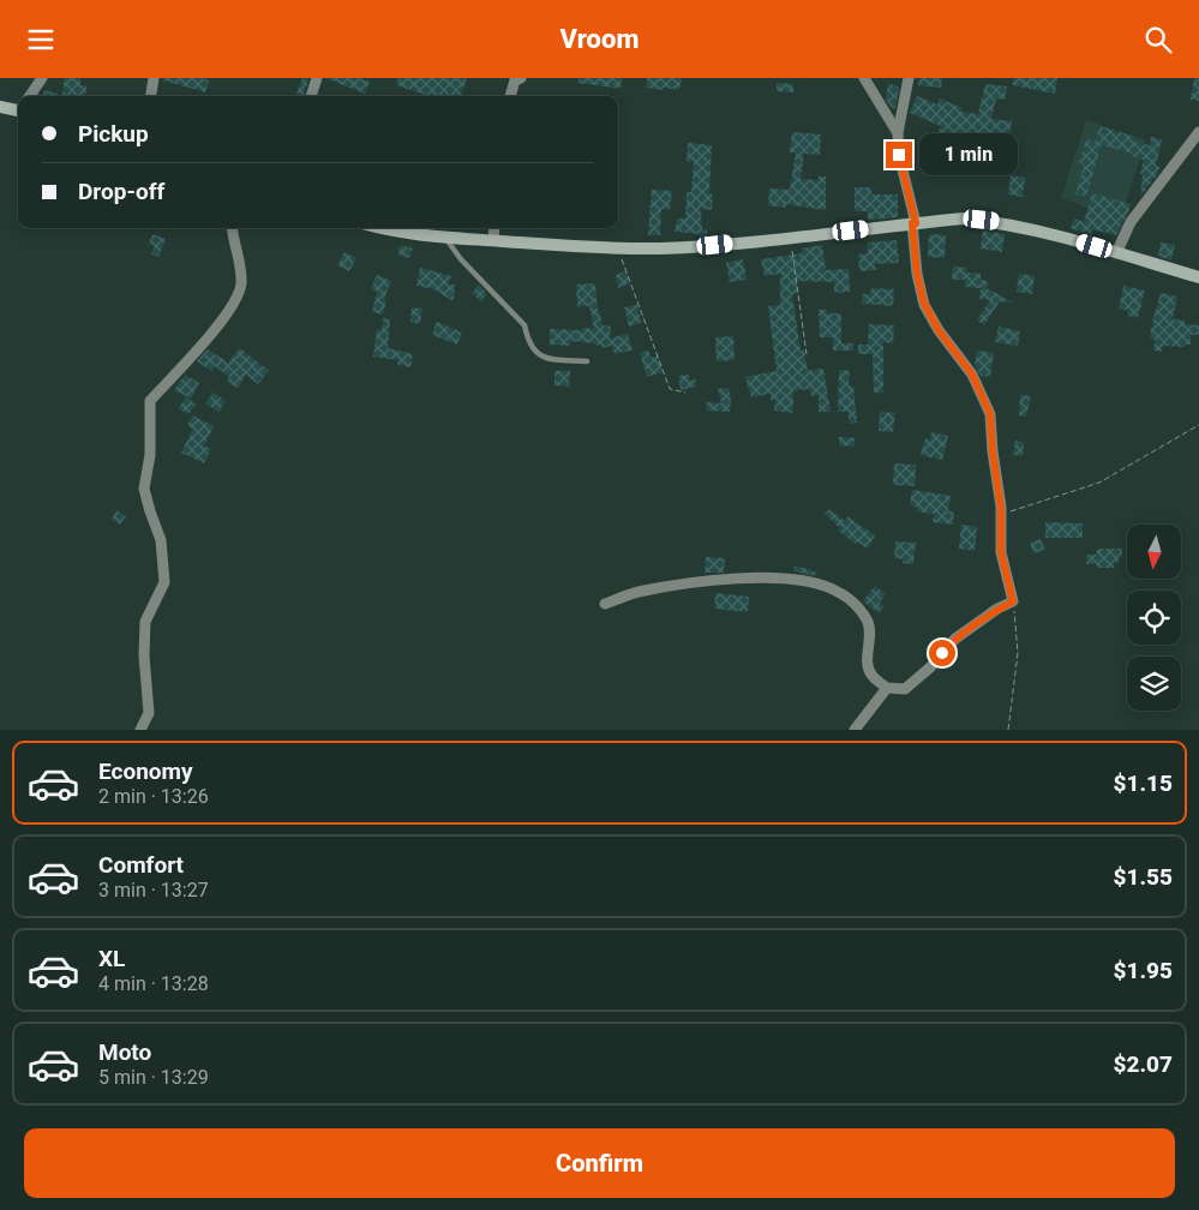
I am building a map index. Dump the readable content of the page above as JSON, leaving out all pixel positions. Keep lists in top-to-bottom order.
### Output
{
  "north": "bottom",
  "page": {
    "header": "Vroom",
    "banner": ["Pickup", "Drop-off"],
    "bubble": "1 min",
    "list": [
      {
        "name": "Economy",
        "note": "2 min · 13:26",
        "value": "$1.15"
      },
      {
        "name": "Comfort",
        "note": "3 min · 13:27",
        "value": "$1.55"
      },
      {
        "name": "XL",
        "note": "4 min · 13:28",
        "value": "$1.95"
      },
      {
        "name": "Moto",
        "note": "5 min · 13:29",
        "value": "$2.07"
      }
    ],
    "buttons": "Confirm"
  }
}
